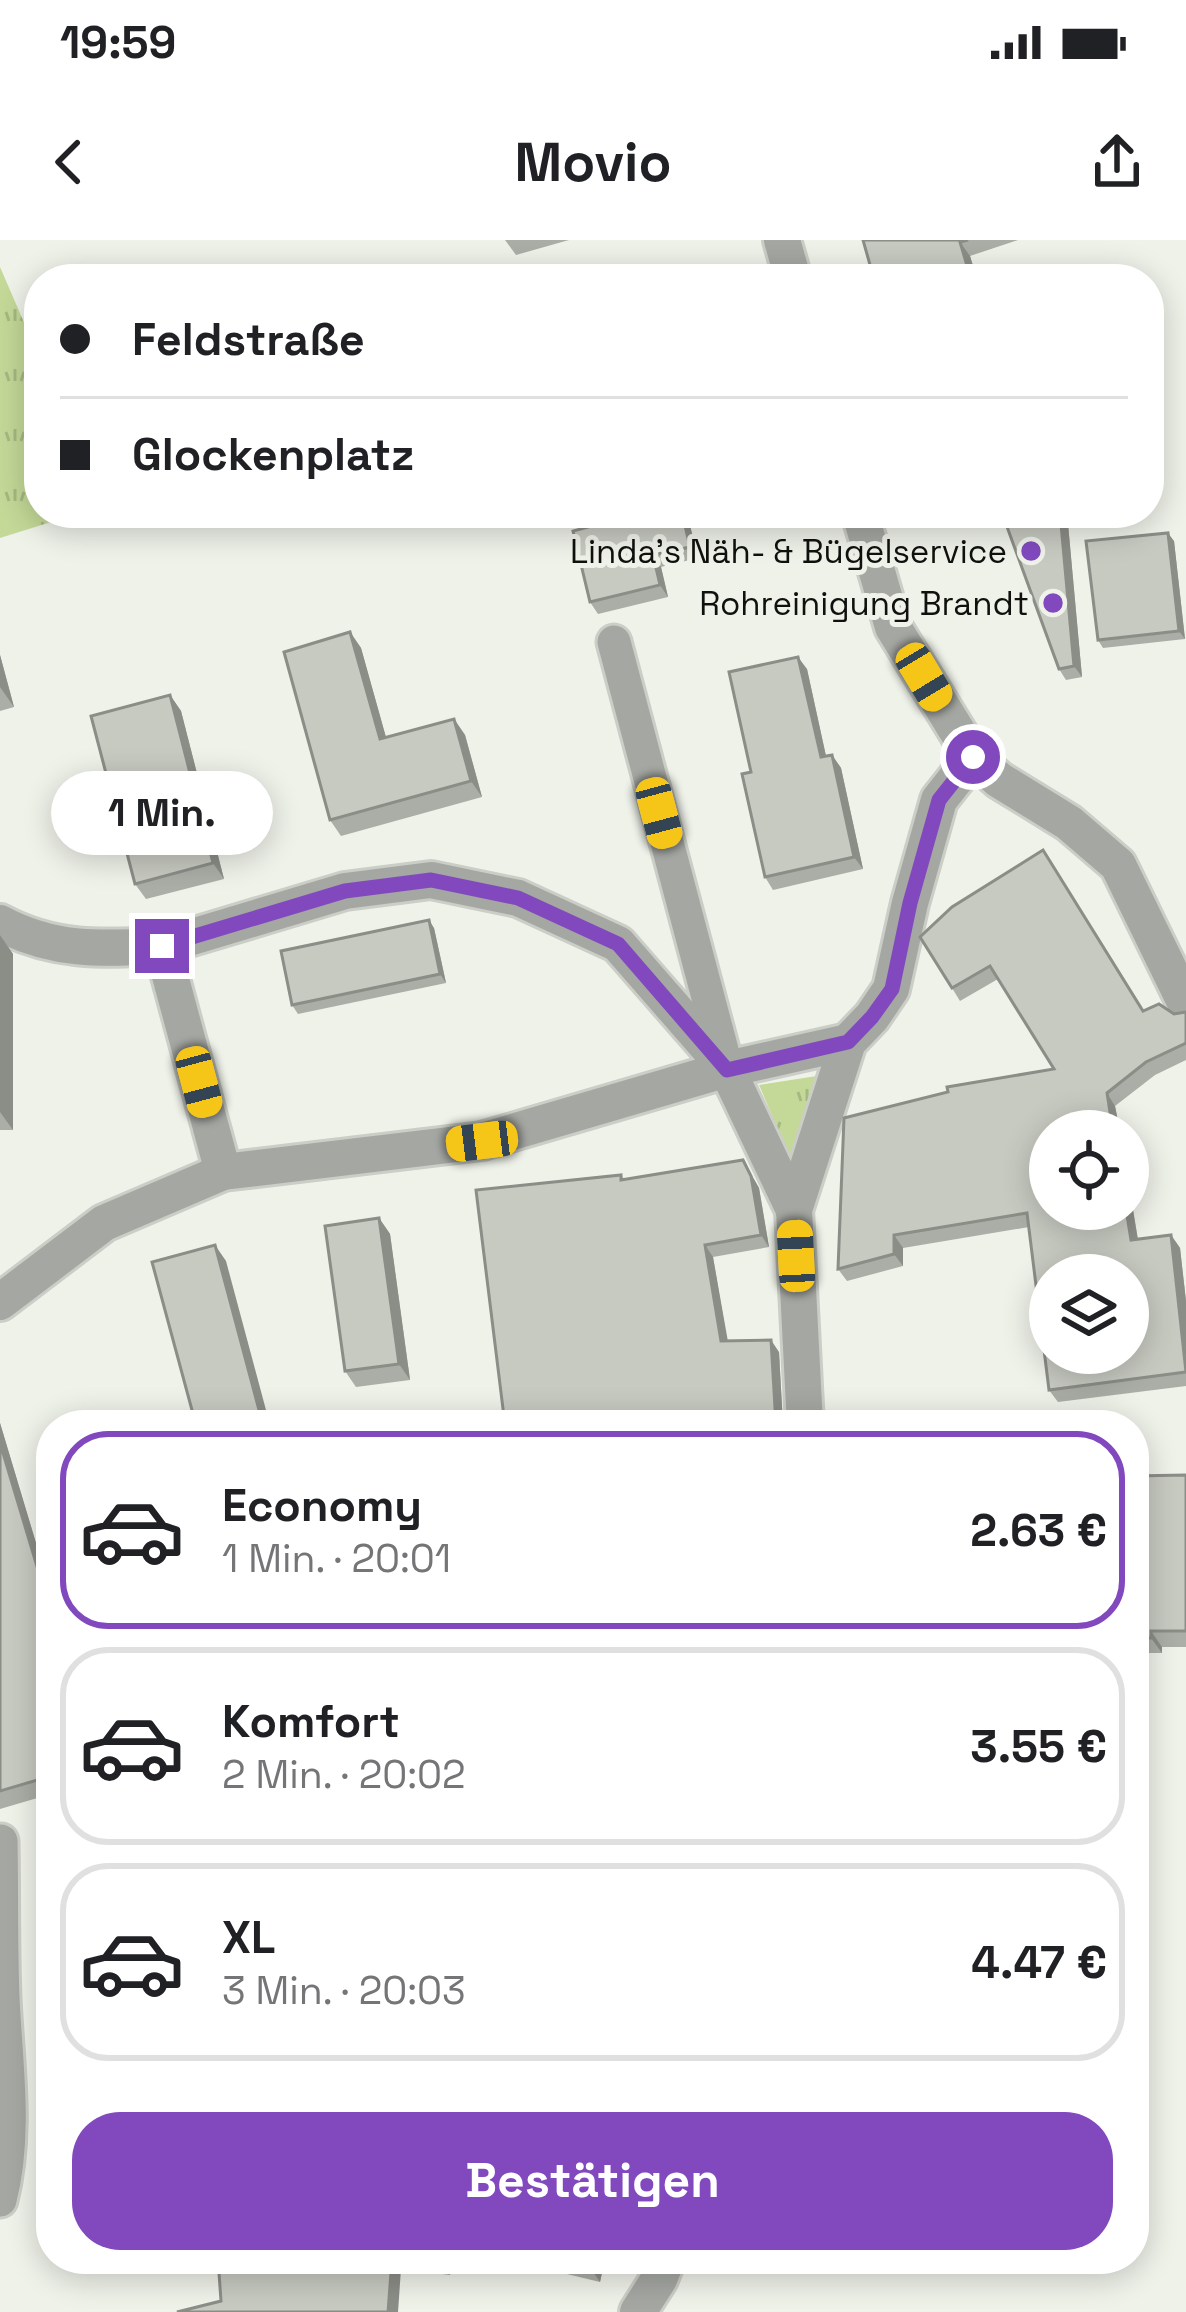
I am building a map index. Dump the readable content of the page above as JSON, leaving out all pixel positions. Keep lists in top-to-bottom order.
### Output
{
  "places": ["Linda's Näh- & Bügelservice", "Rohreinigung Brandt"],
  "page": {
    "status": "19:59",
    "header": "Movio",
    "banner": ["Feldstraße", "Glockenplatz"],
    "bubble": "1 Min.",
    "list": [
      {
        "name": "Economy",
        "note": "1 Min. · 20:01",
        "value": "2.63 €"
      },
      {
        "name": "Komfort",
        "note": "2 Min. · 20:02",
        "value": "3.55 €"
      },
      {
        "name": "XL",
        "note": "3 Min. · 20:03",
        "value": "4.47 €"
      }
    ],
    "buttons": "Bestätigen"
  }
}
